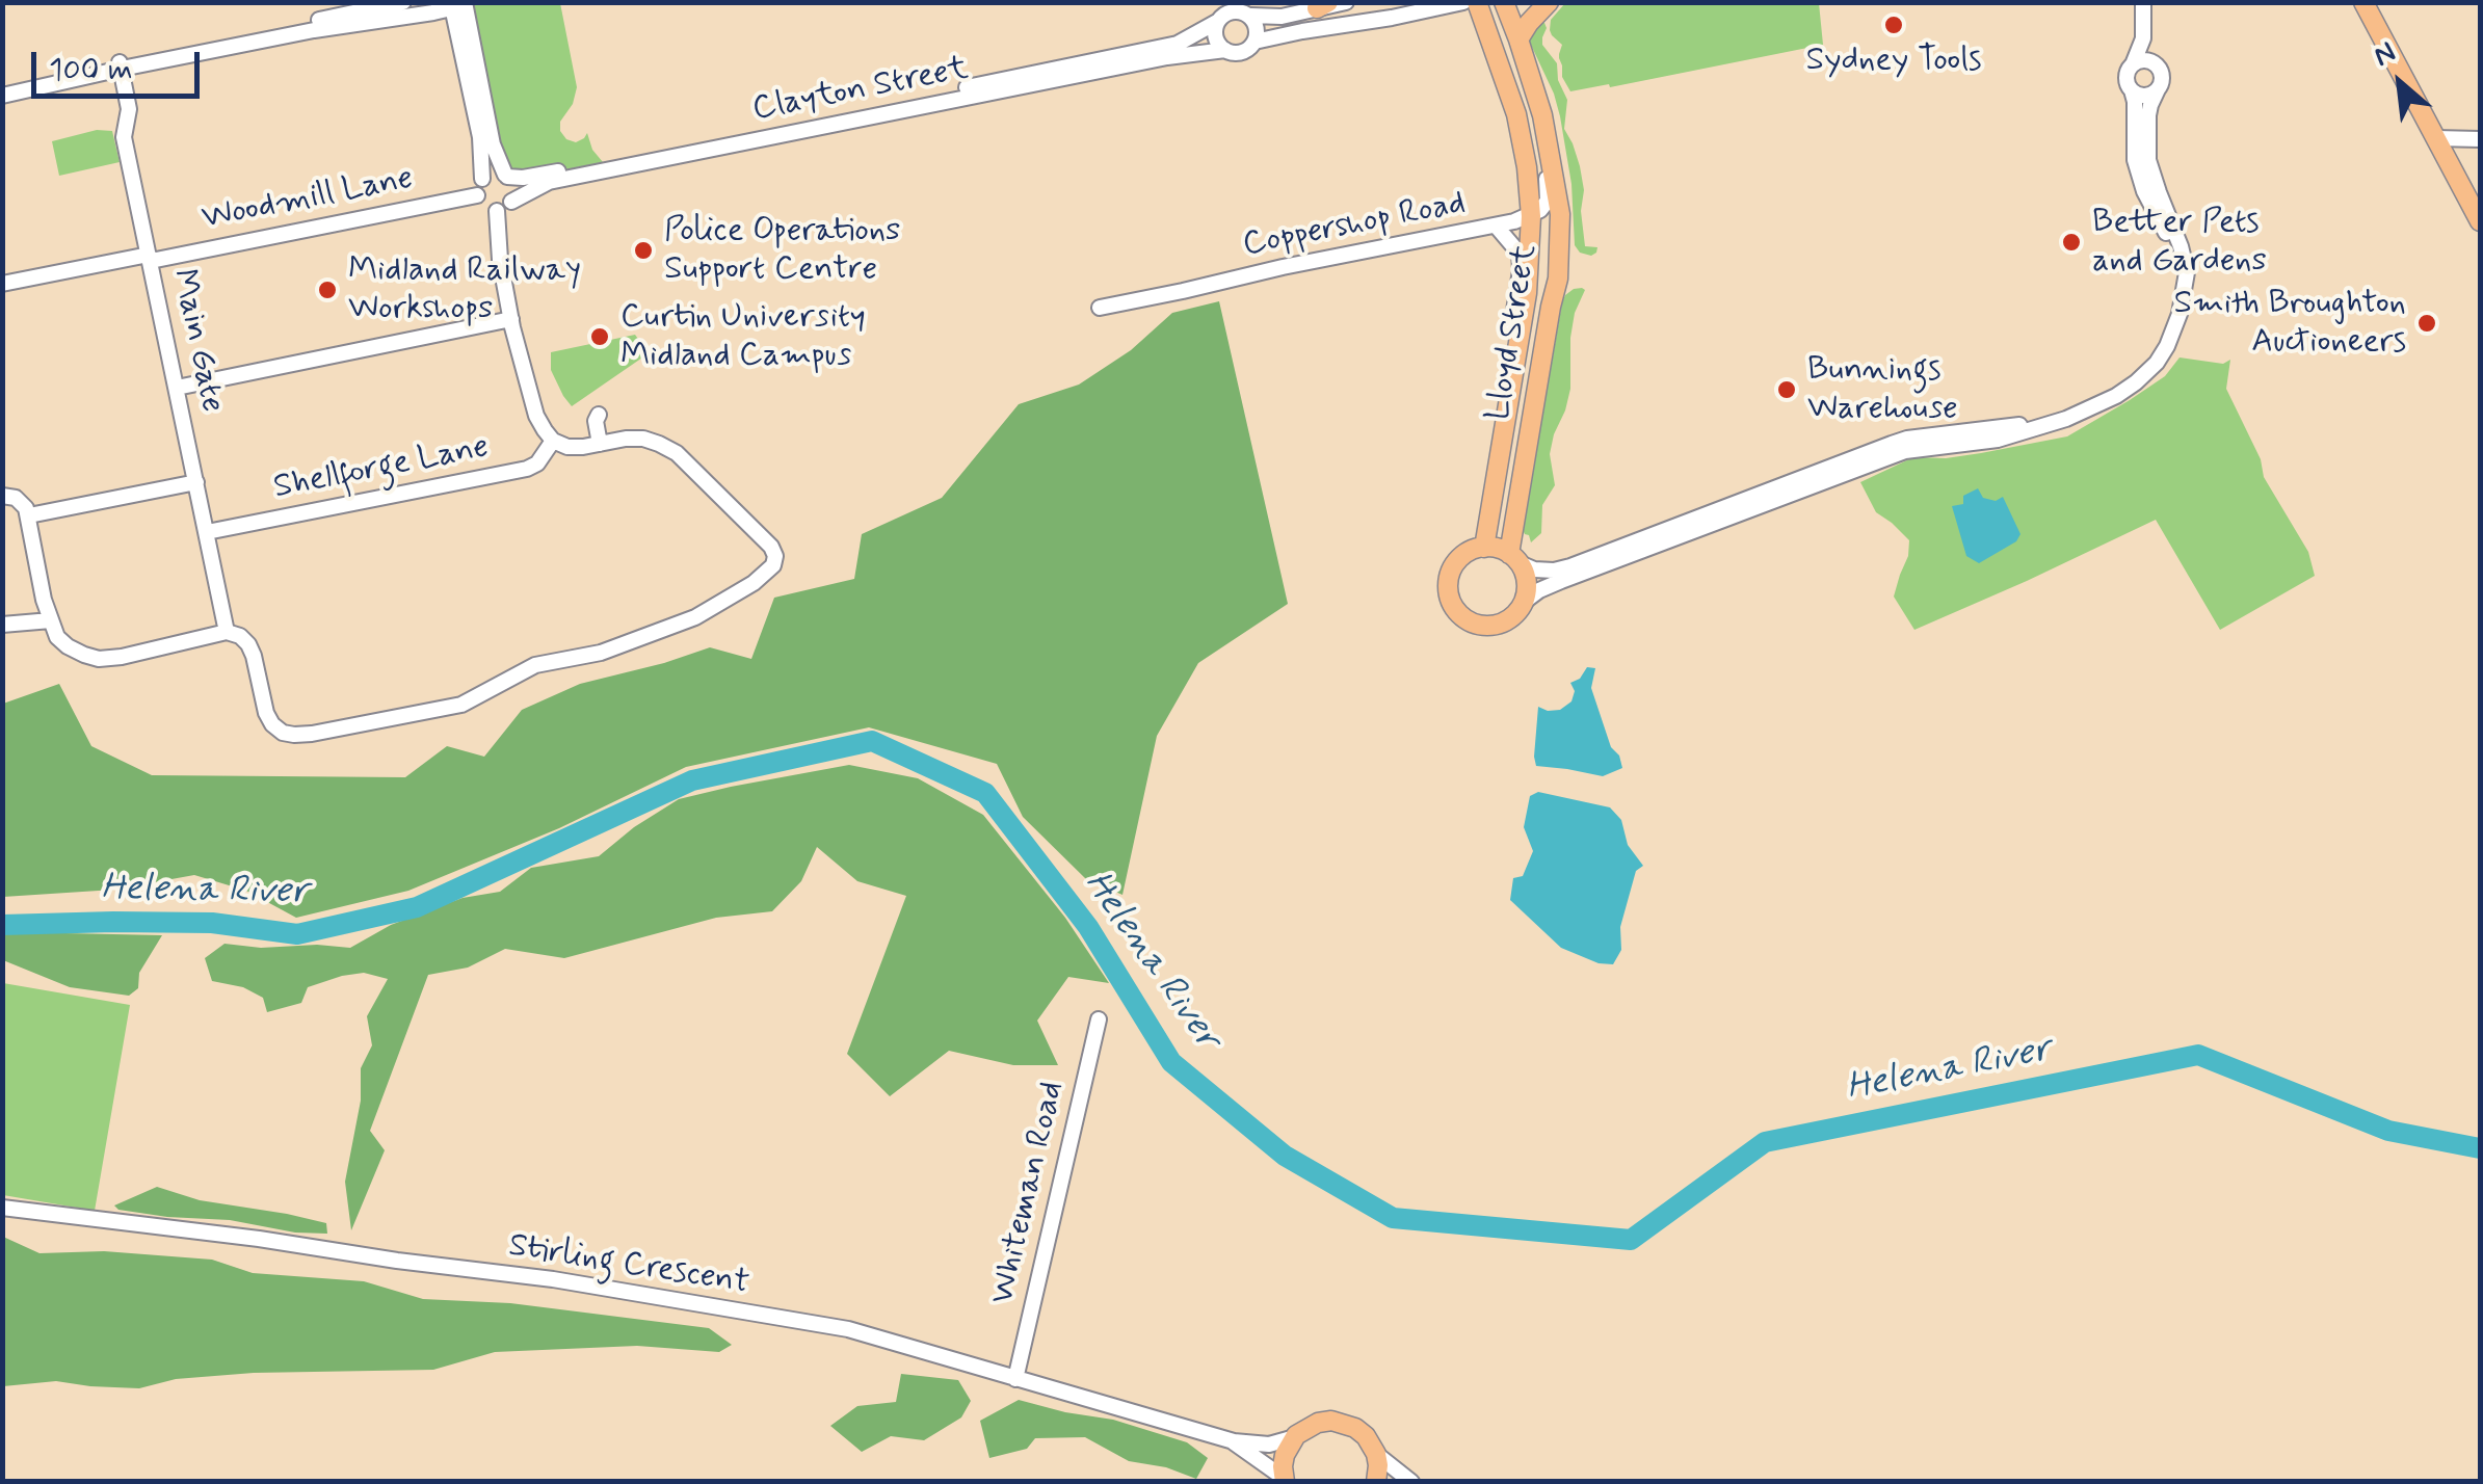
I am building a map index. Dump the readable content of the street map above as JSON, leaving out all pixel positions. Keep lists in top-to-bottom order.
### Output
{
  "streets": {
    "main road": ["Lloyd Street"],
    "street": [
      "Clayton Street",
      "Woodmill Lane",
      "Coppershop Road",
      "Main Gate",
      "Shellforge Lane",
      "Whiteman Road",
      "Stirling Crescent"
    ]
  },
  "crossings": [
    ["Clayton Street", "Woodmill Lane"],
    ["Woodmill Lane", "Main Gate"],
    ["Coppershop Road", "Lloyd Street"],
    ["Main Gate", "Shellforge Lane"],
    ["Whiteman Road", "Stirling Crescent"]
  ],
  "water": ["Helena River"],
  "places": [
    "Sydney Tools",
    "Better Pets and Gardens",
    "Police Operations Support Centre",
    "Midland Railway Workshops",
    "Smith Broughton Auctioneers",
    "Curtin University Midland Campus",
    "Bunnings Warehouse"
  ],
  "scale_bar": "100 m",
  "north": "top left"
}
